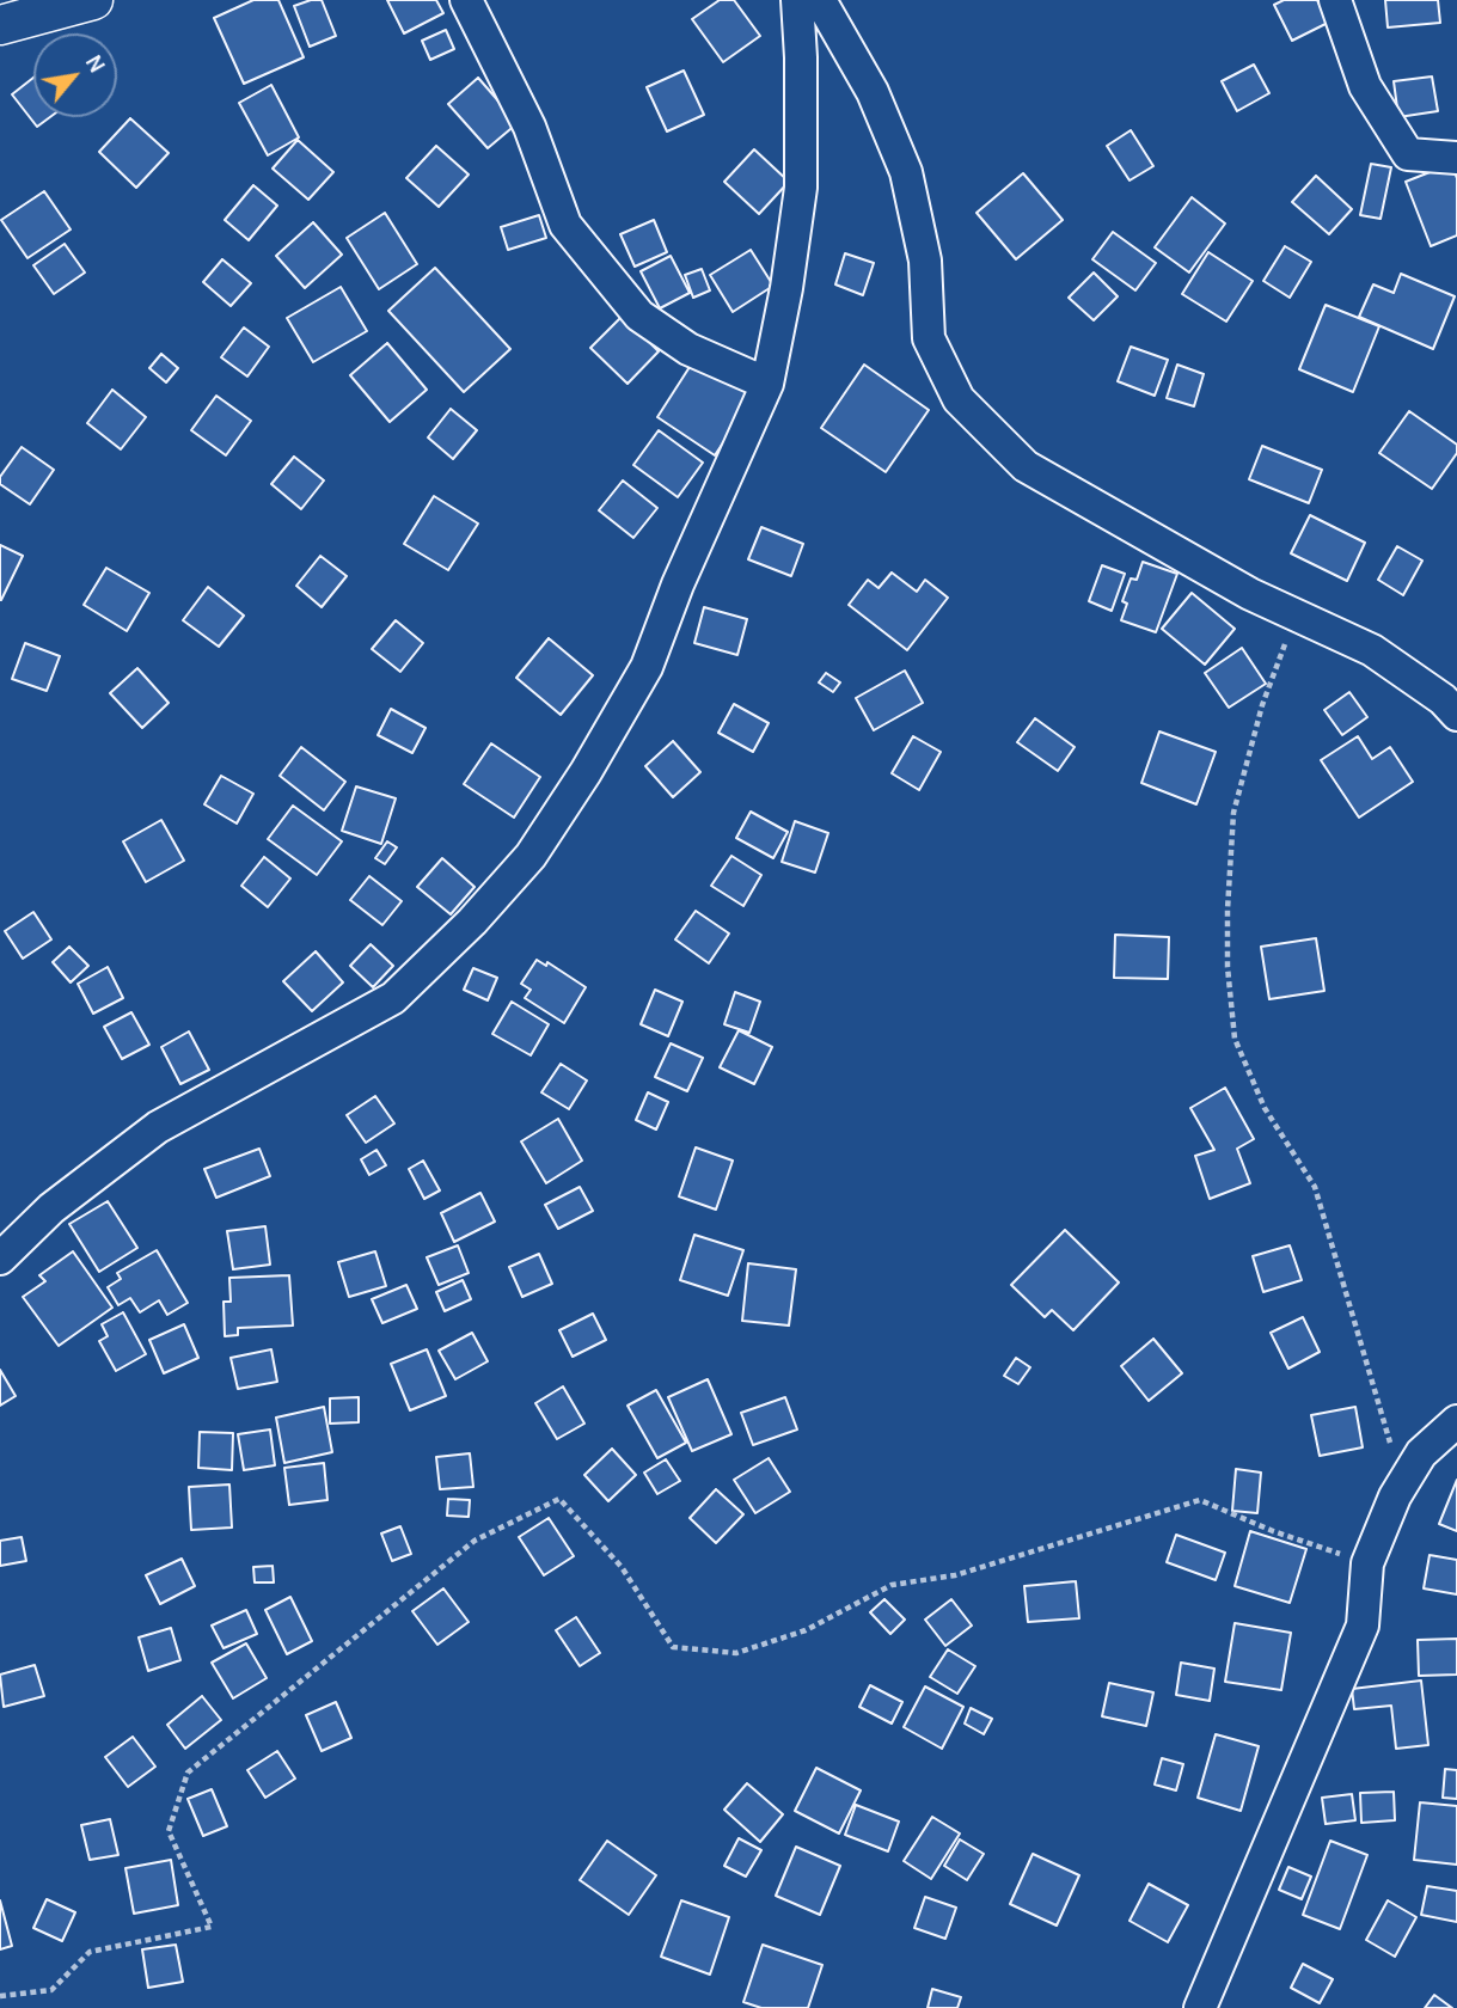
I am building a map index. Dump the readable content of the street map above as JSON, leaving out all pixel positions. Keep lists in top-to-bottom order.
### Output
{
  "north": "top right"
}
